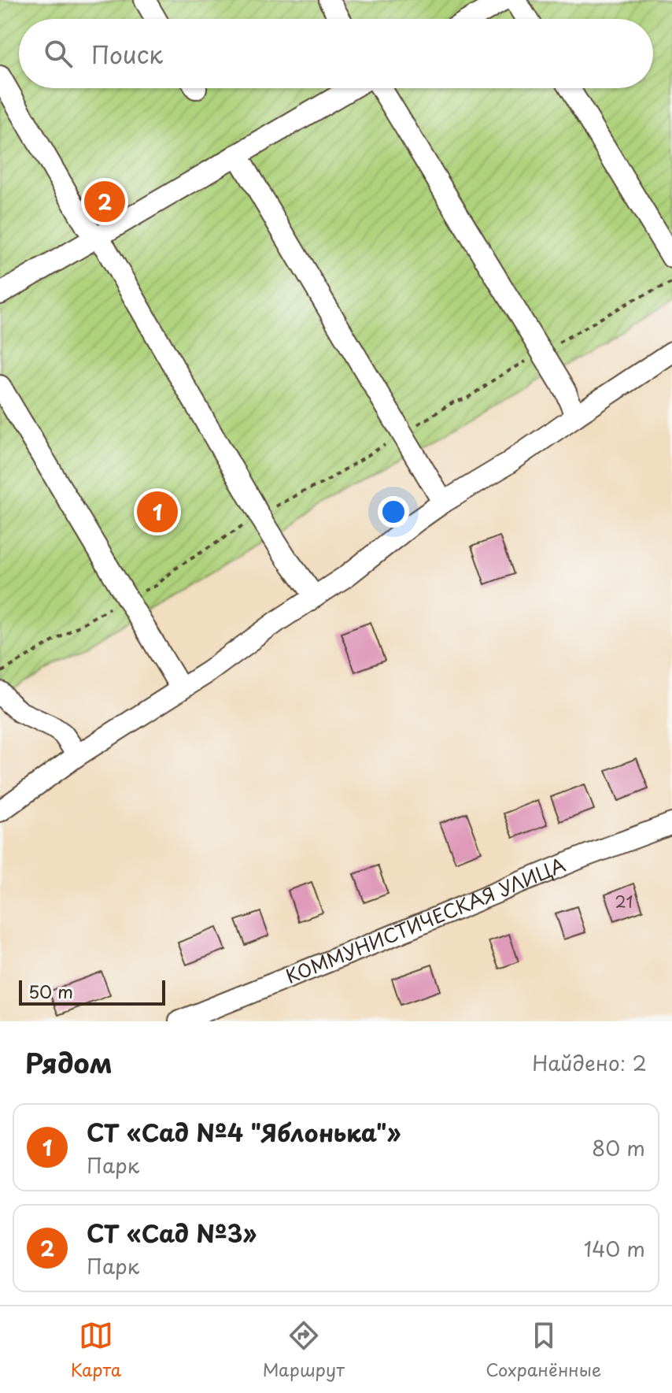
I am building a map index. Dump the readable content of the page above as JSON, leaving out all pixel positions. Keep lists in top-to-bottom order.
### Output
{
  "streets": {
    "street": ["КОММУНИСТИЧЕСКАЯ УЛИЦА"]
  },
  "house_numbers": ["21"],
  "scale_bar": "50 m",
  "page": {
    "search": "Поиск",
    "pins": ["2", "1"],
    "scale": "50 m",
    "heading": ["Рядом", "Найдено: 2"],
    "list": [
      {
        "mark": "1",
        "name": "СТ «Сад №4 \"Яблонька\"»",
        "note": "Парк",
        "value": "80 m"
      },
      {
        "mark": "2",
        "name": "СТ «Сад №3»",
        "note": "Парк",
        "value": "140 m"
      }
    ],
    "nav": ["Карта", "Маршрут", "Сохранённые"]
  }
}
